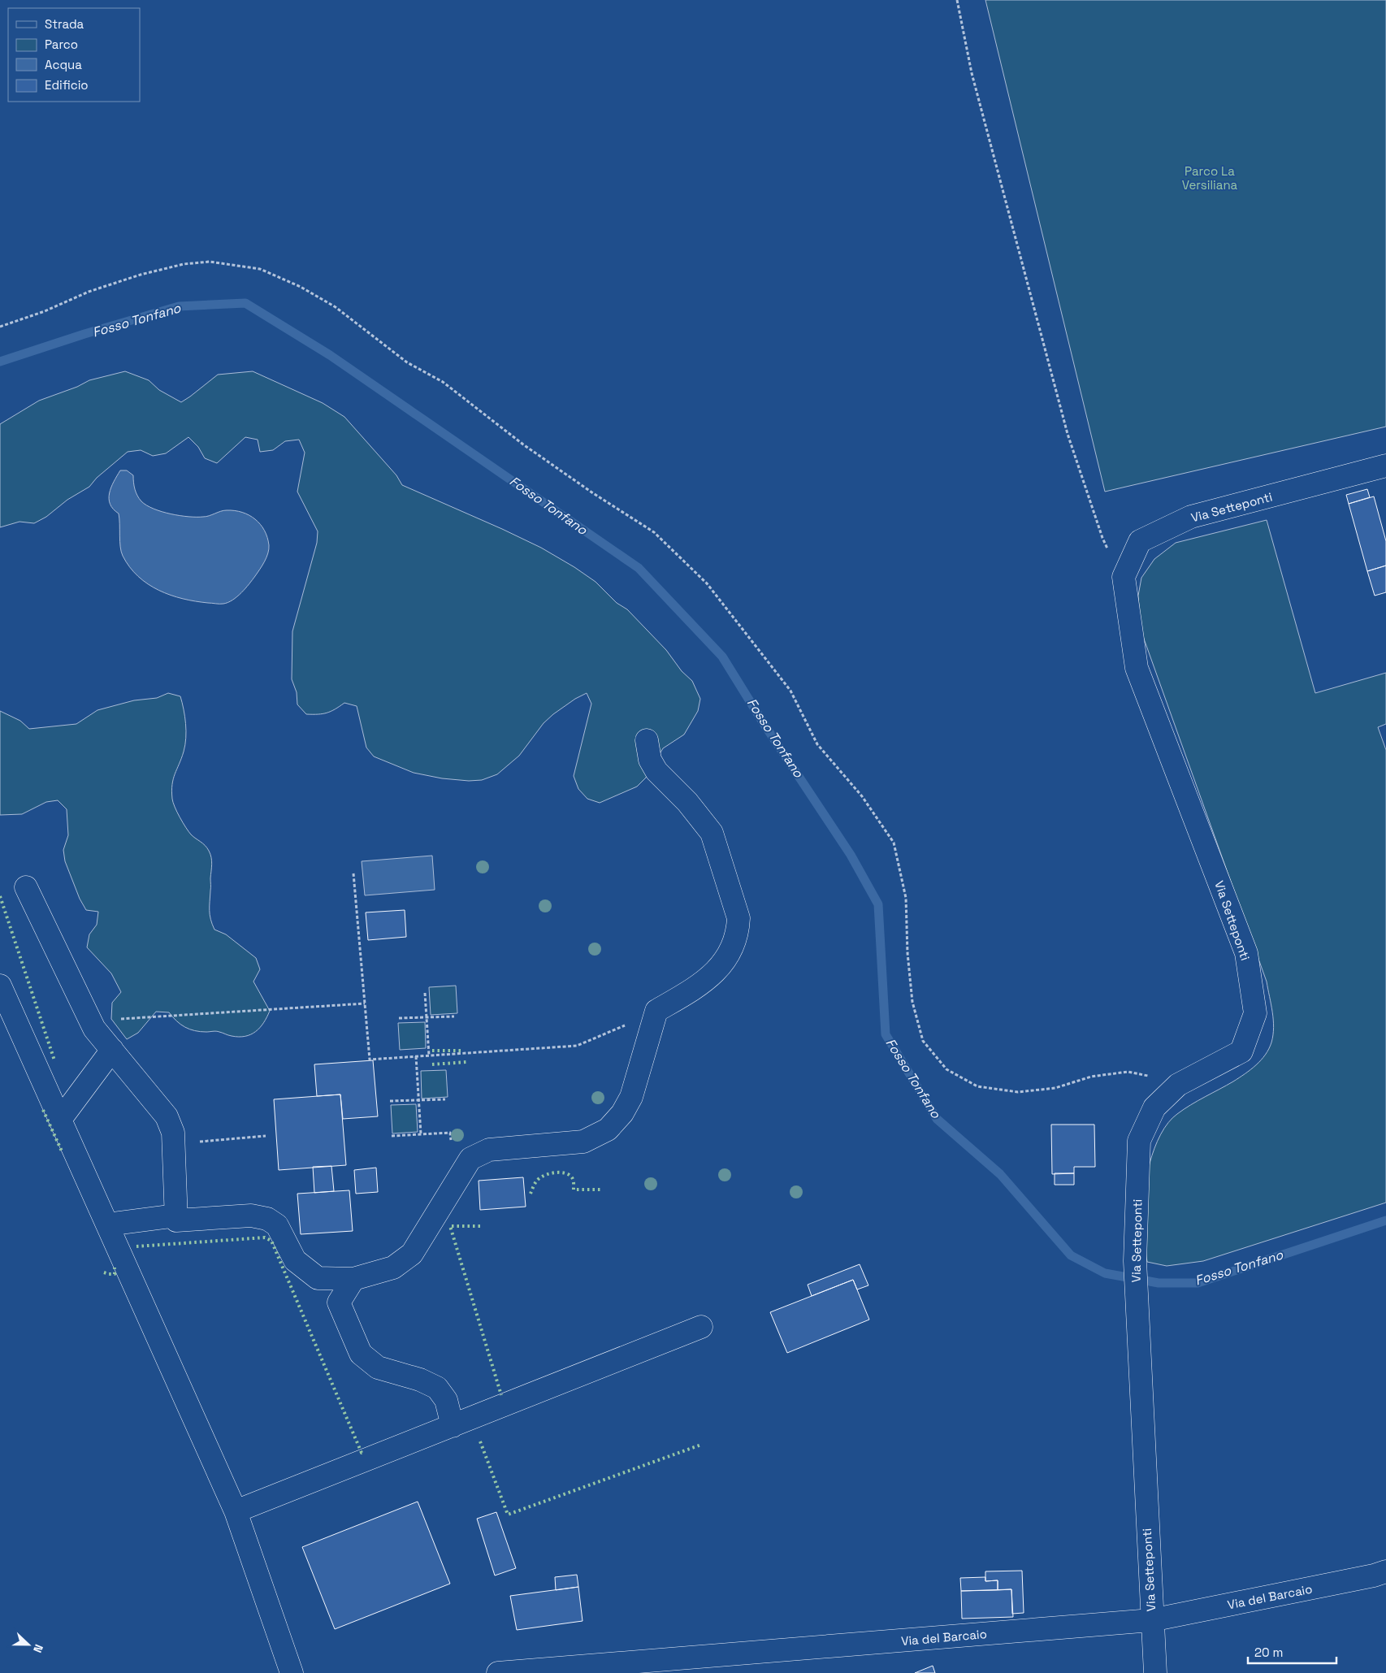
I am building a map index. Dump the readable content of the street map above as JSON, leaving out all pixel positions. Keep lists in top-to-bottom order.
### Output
{
  "streets": {
    "street": ["Via Setteponti", "Via del Barcaio"]
  },
  "crossings": [
    ["Via Setteponti", "Via del Barcaio"]
  ],
  "water": ["Fosso Tonfano"],
  "parks": ["Parco La Versiliana"],
  "legend": [
    "Strada",
    "Parco",
    "Acqua",
    "Edificio"
  ],
  "scale_bar": "20 m",
  "north": "right"
}
